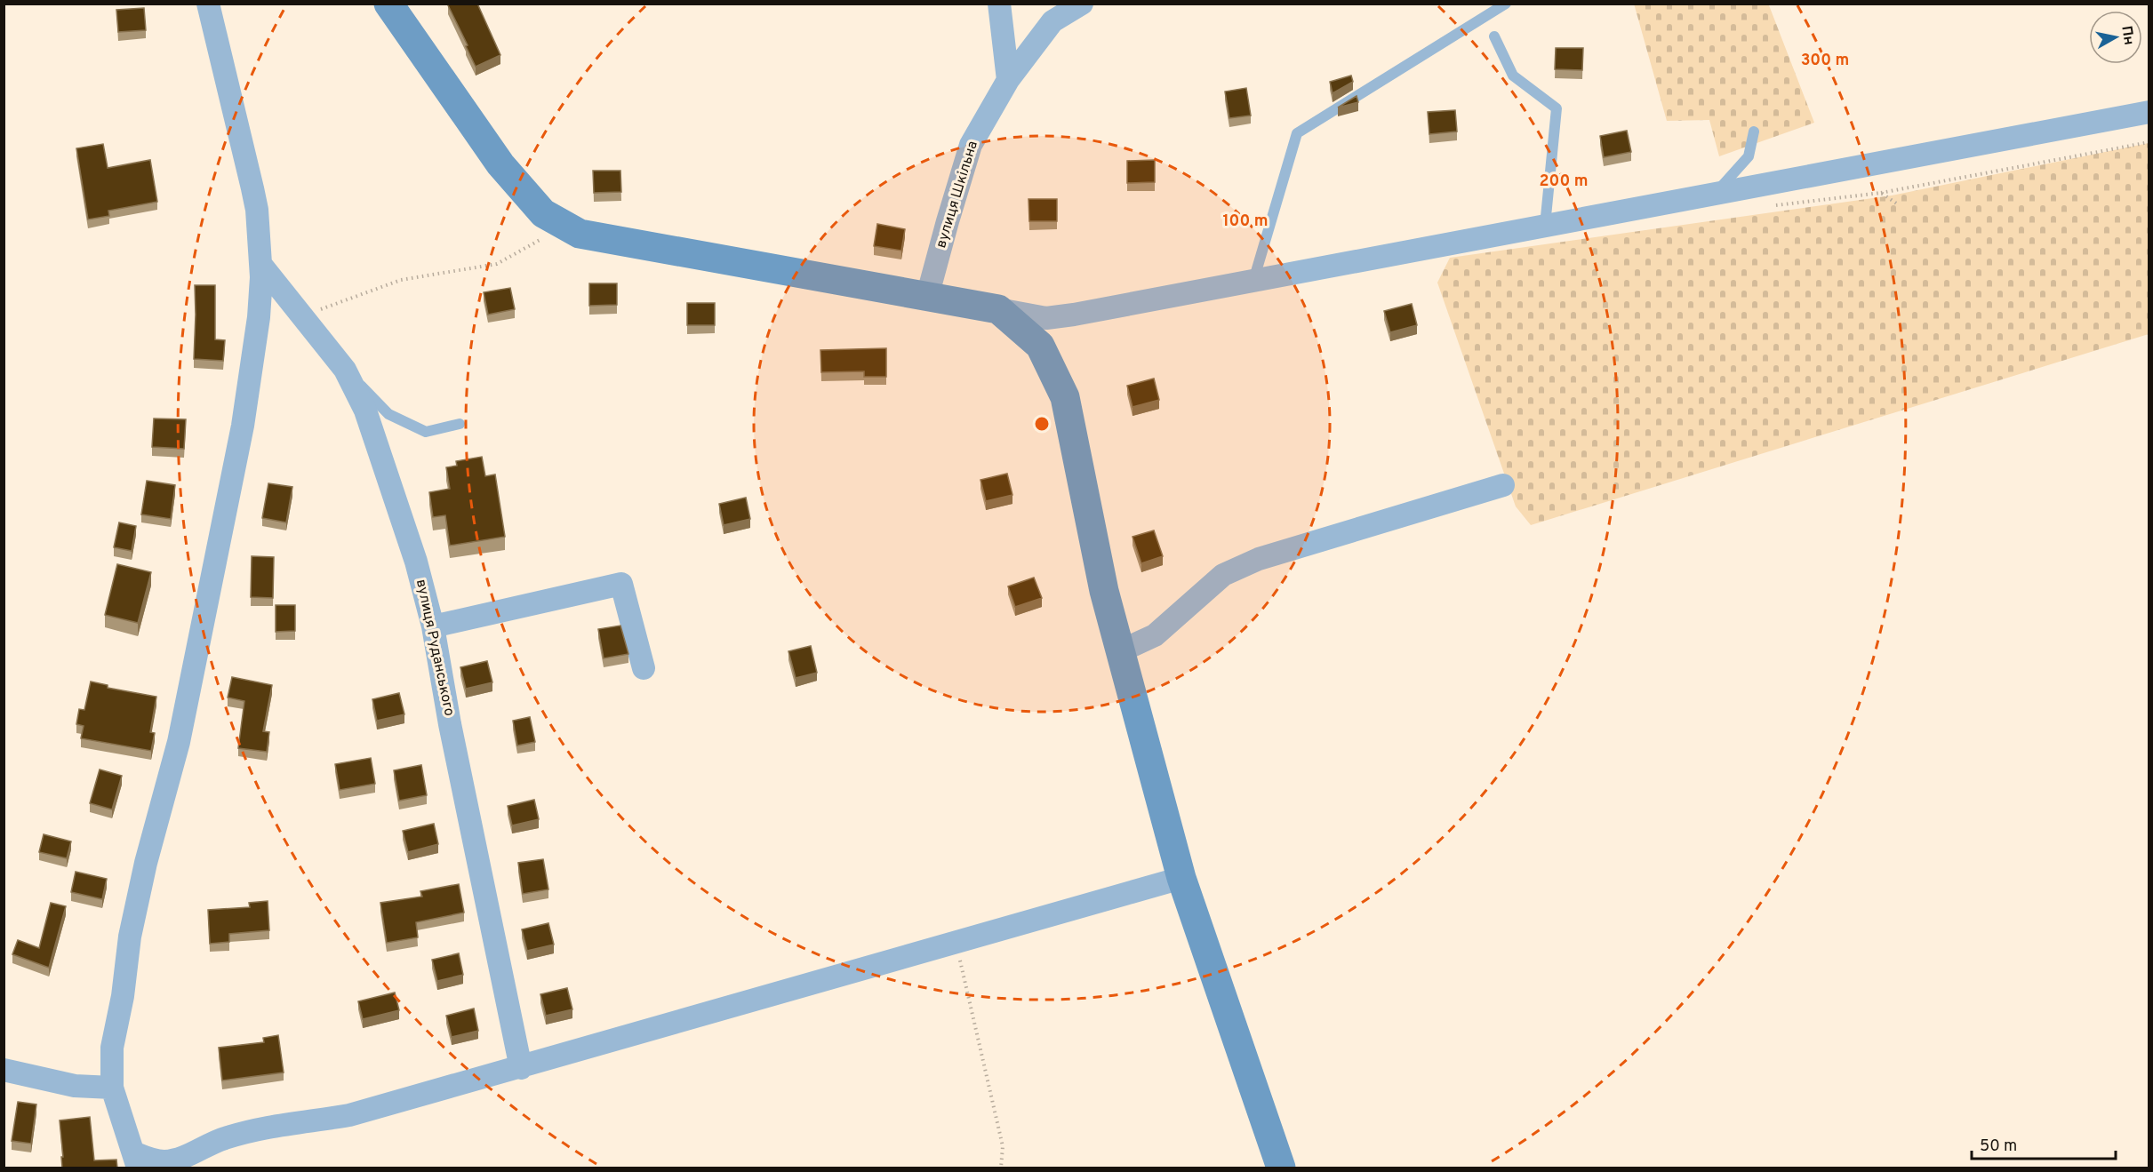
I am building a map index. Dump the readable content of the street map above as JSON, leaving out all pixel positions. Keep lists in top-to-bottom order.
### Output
{
  "streets": {
    "street": ["вулиця Шкільна", "вулиця Руданського"]
  },
  "scale_bar": "50 m",
  "north": "right",
  "rings": ["300 m", "200 m", "100 m"]
}
